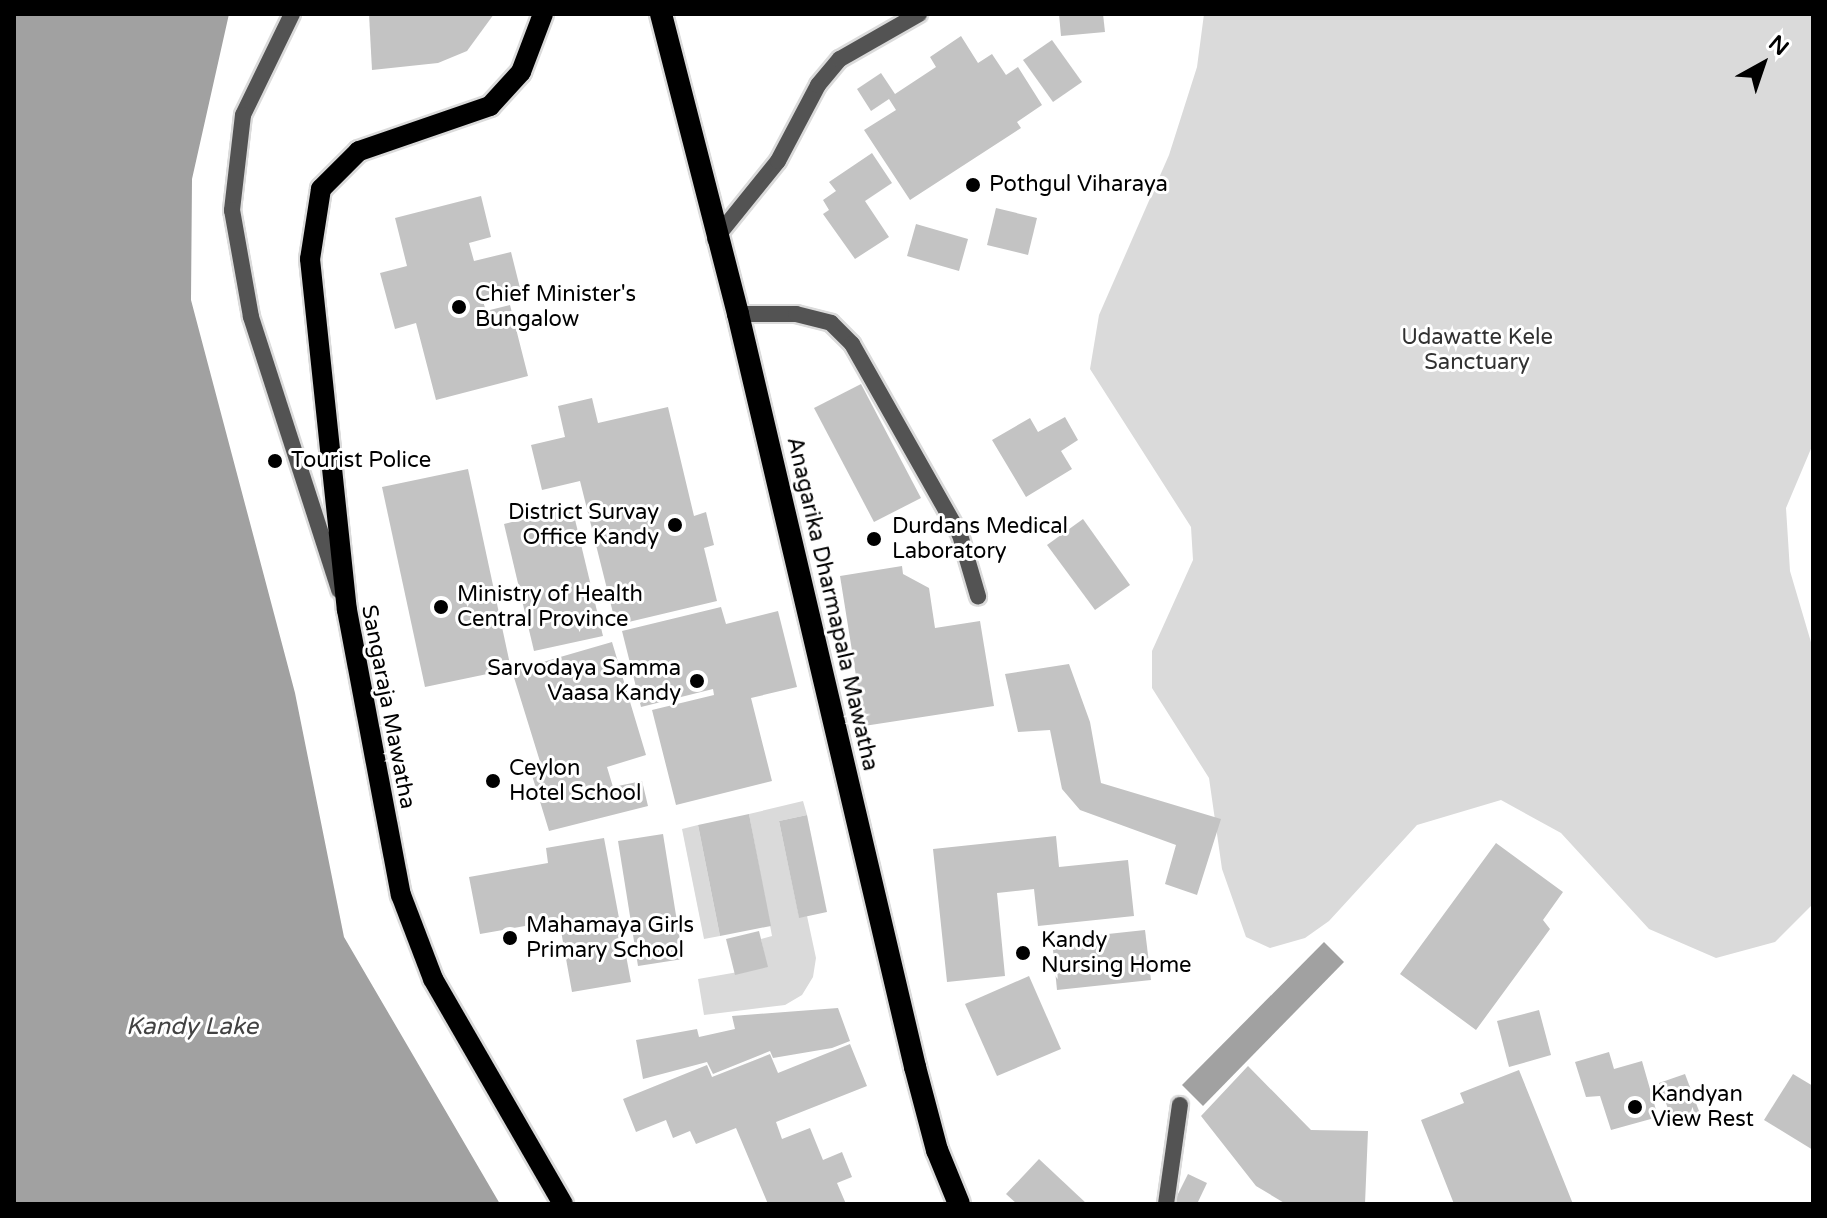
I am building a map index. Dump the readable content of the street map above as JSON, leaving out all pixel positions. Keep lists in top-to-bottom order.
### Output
{
  "streets": {
    "highway": ["Anagarika Dharmapala Mawatha"],
    "main road": ["Sangaraja Mawatha"]
  },
  "water": ["Kandy Lake"],
  "parks": ["Udawatte Kele Sanctuary"],
  "places": [
    "Pothgul Viharaya",
    "Chief Minister's Bungalow",
    "Tourist Police",
    "District Survay Office Kandy",
    "Durdans Medical Laboratory",
    "Ministry of Health Central Province",
    "Sarvodaya Samma Vaasa Kandy",
    "Ceylon Hotel School",
    "Mahamaya Girls Primary School",
    "Kandy Nursing Home",
    "Kandyan View Rest"
  ],
  "north": "top right"
}
